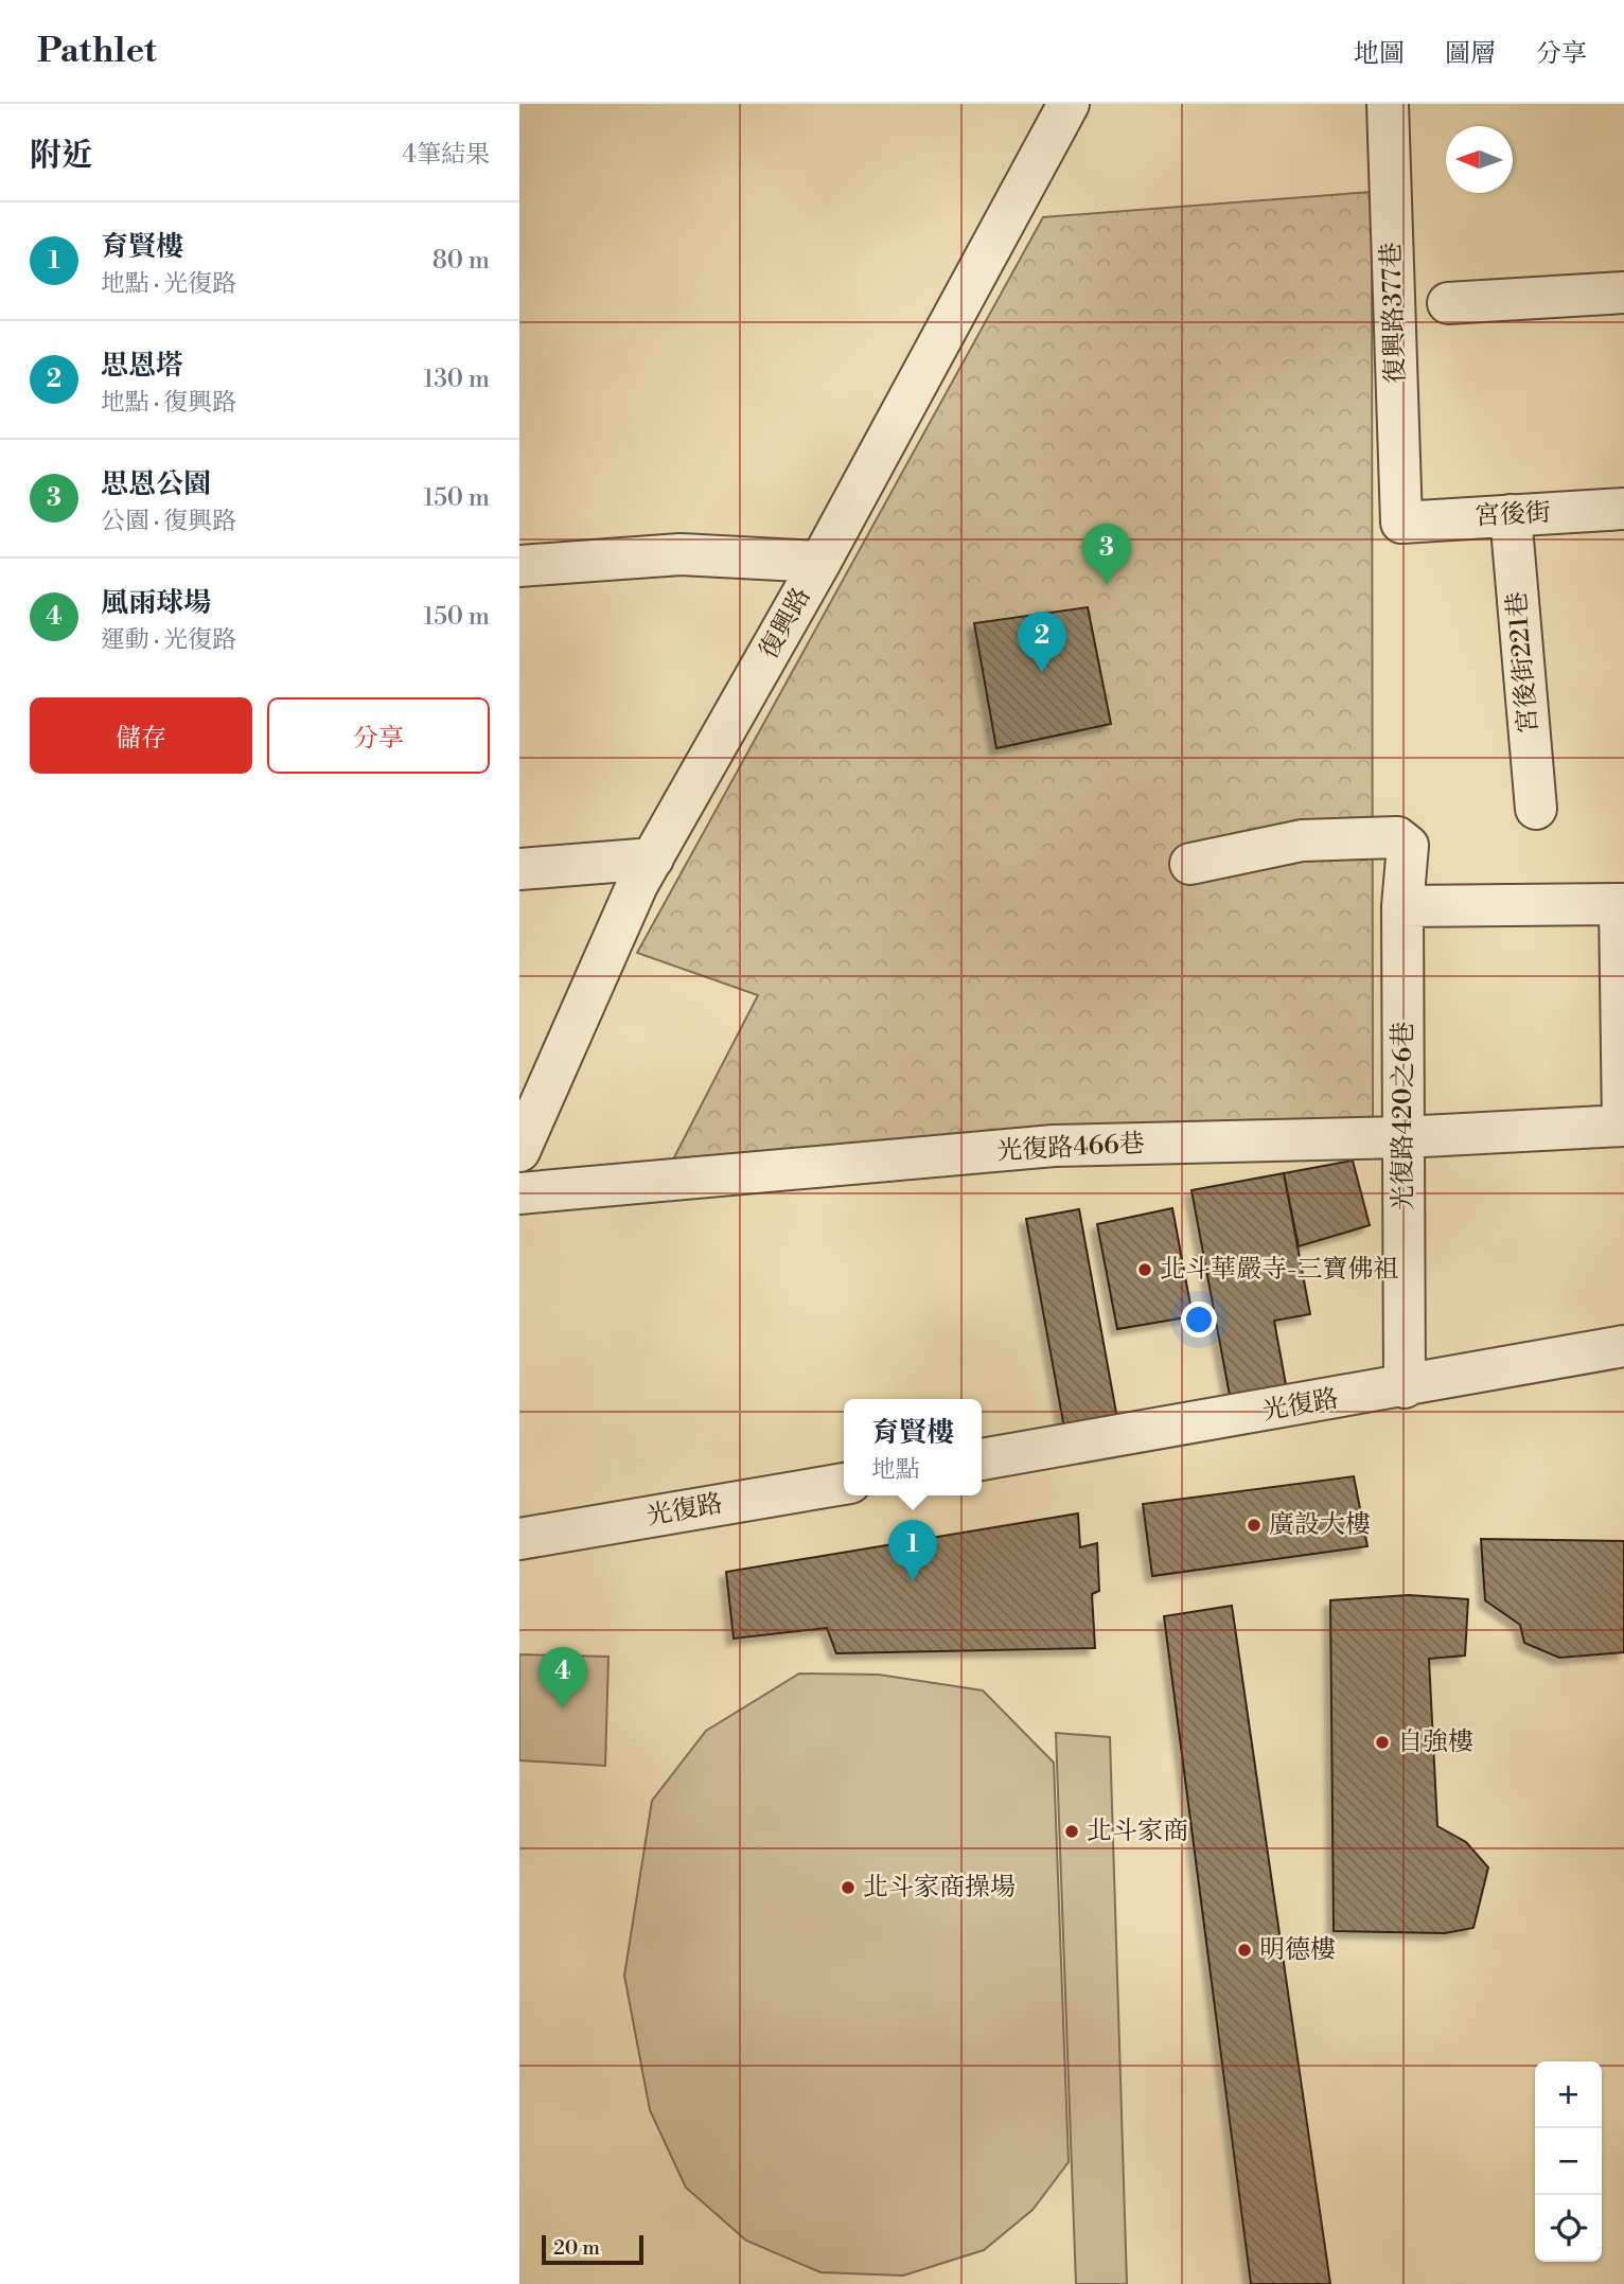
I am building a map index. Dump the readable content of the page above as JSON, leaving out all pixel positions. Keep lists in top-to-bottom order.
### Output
{
  "streets": {
    "street": [
      "復興路377巷",
      "宮後街",
      "復興路",
      "宮後街221巷",
      "光復路420之6巷",
      "光復路466巷",
      "光復路"
    ]
  },
  "crossings": [
    ["復興路377巷", "宮後街"],
    ["宮後街", "宮後街221巷"],
    ["光復路420之6巷", "光復路466巷"],
    ["光復路420之6巷", "光復路"]
  ],
  "places": [
    "北斗華嚴寺-三寶佛祖",
    "廣設大樓",
    "自強樓",
    "北斗家商",
    "北斗家商操場",
    "明德樓"
  ],
  "scale_bar": "20 m",
  "north": "left",
  "page": {
    "header": "Pathlet",
    "nav": ["地圖", "圖層", "分享"],
    "heading": ["附近", "4筆結果"],
    "list": [
      {
        "mark": "1",
        "name": "育賢樓",
        "note": "地點 · 光復路",
        "value": "80 m"
      },
      {
        "mark": "2",
        "name": "思恩塔",
        "note": "地點 · 復興路",
        "value": "130 m"
      },
      {
        "mark": "3",
        "name": "思恩公園",
        "note": "公園 · 復興路",
        "value": "150 m"
      },
      {
        "mark": "4",
        "name": "風雨球場",
        "note": "運動 · 光復路",
        "value": "150 m"
      }
    ],
    "pins": [
      "3",
      "2",
      "1",
      "4"
    ],
    "buttons": ["儲存", "分享"],
    "popup": ["育賢樓", "地點"],
    "map_buttons": ["+", "−"],
    "scale": "20 m"
  }
}
